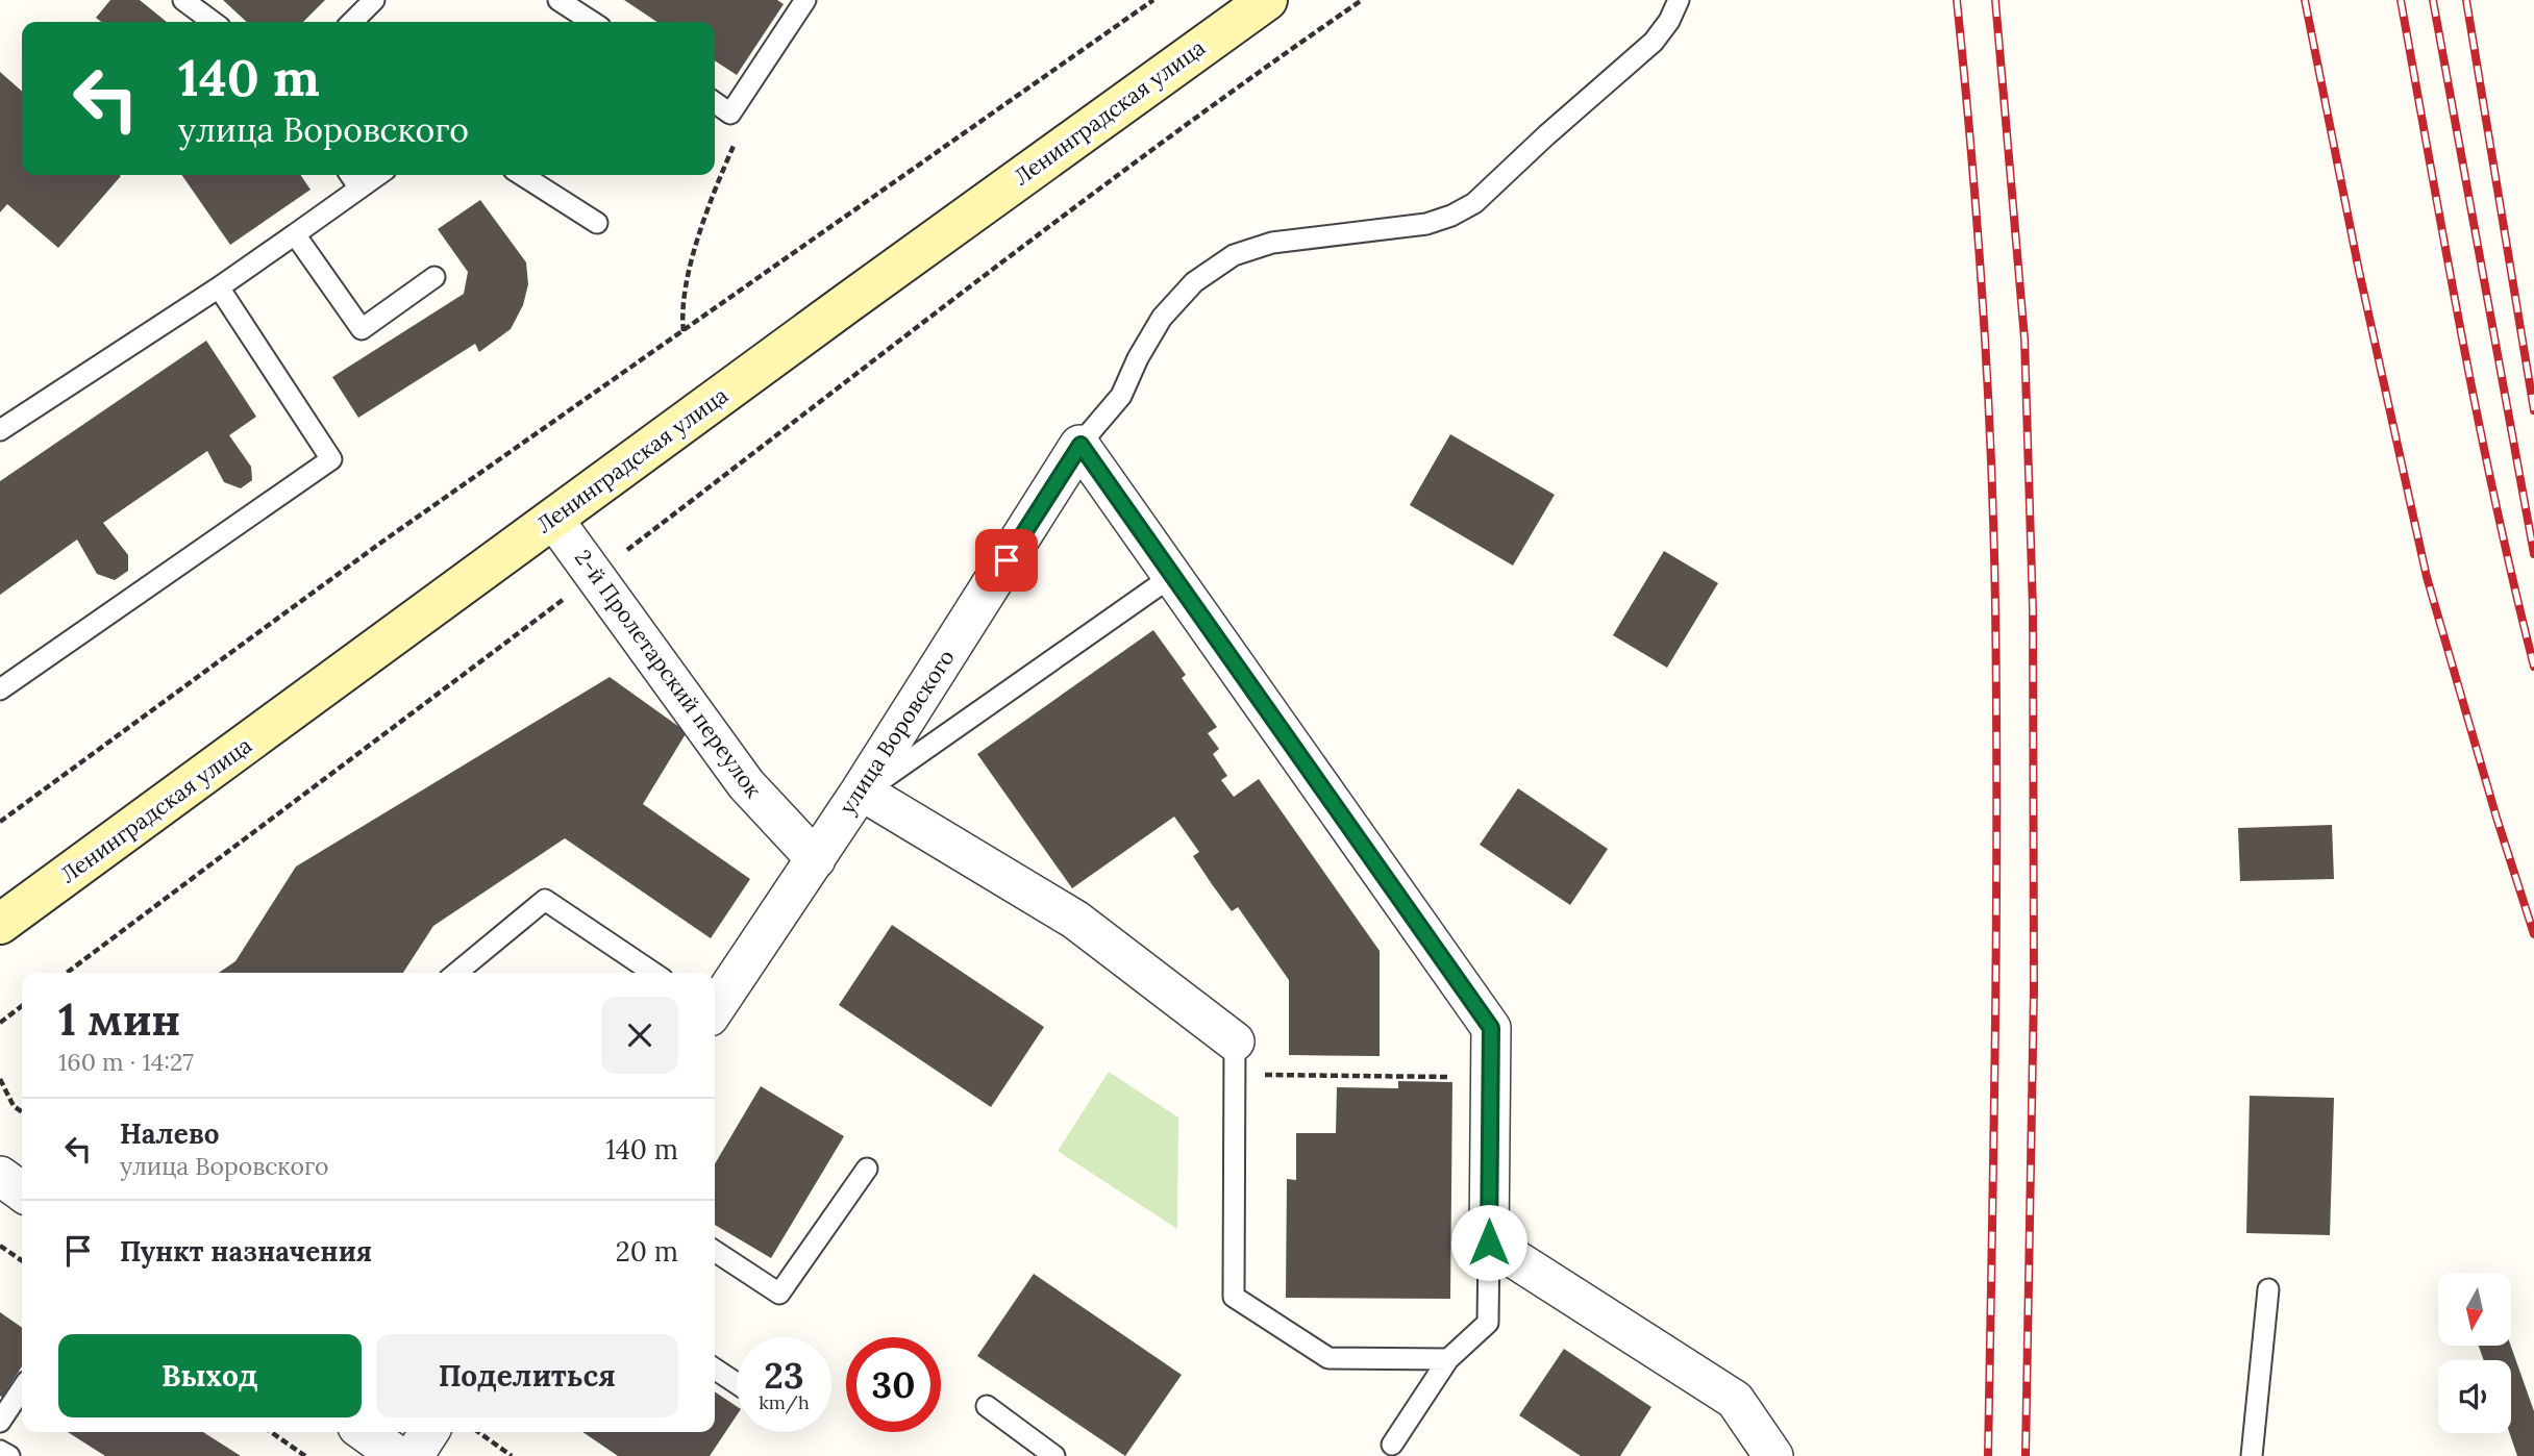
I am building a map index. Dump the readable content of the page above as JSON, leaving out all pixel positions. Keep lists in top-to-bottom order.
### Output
{
  "streets": {
    "main road": ["Ленинградская улица"],
    "street": ["2-й Пролетарский переулок", "улица Воровского"]
  },
  "crossings": [
    ["Ленинградская улица", "2-й Пролетарский переулок"],
    ["2-й Пролетарский переулок", "улица Воровского"]
  ],
  "north": "bottom",
  "page": {
    "turn": ["140 m", "улица Воровского"],
    "heading": ["1 мин", "160 m · 14:27"],
    "list": [
      {
        "name": "Налево",
        "note": "улица Воровского",
        "value": "140 m"
      },
      {
        "name": "Пункт назначения",
        "value": "20 m"
      }
    ],
    "buttons": ["Выход", "Поделиться"],
    "speed": "23 km/h",
    "limit": "30"
  }
}
